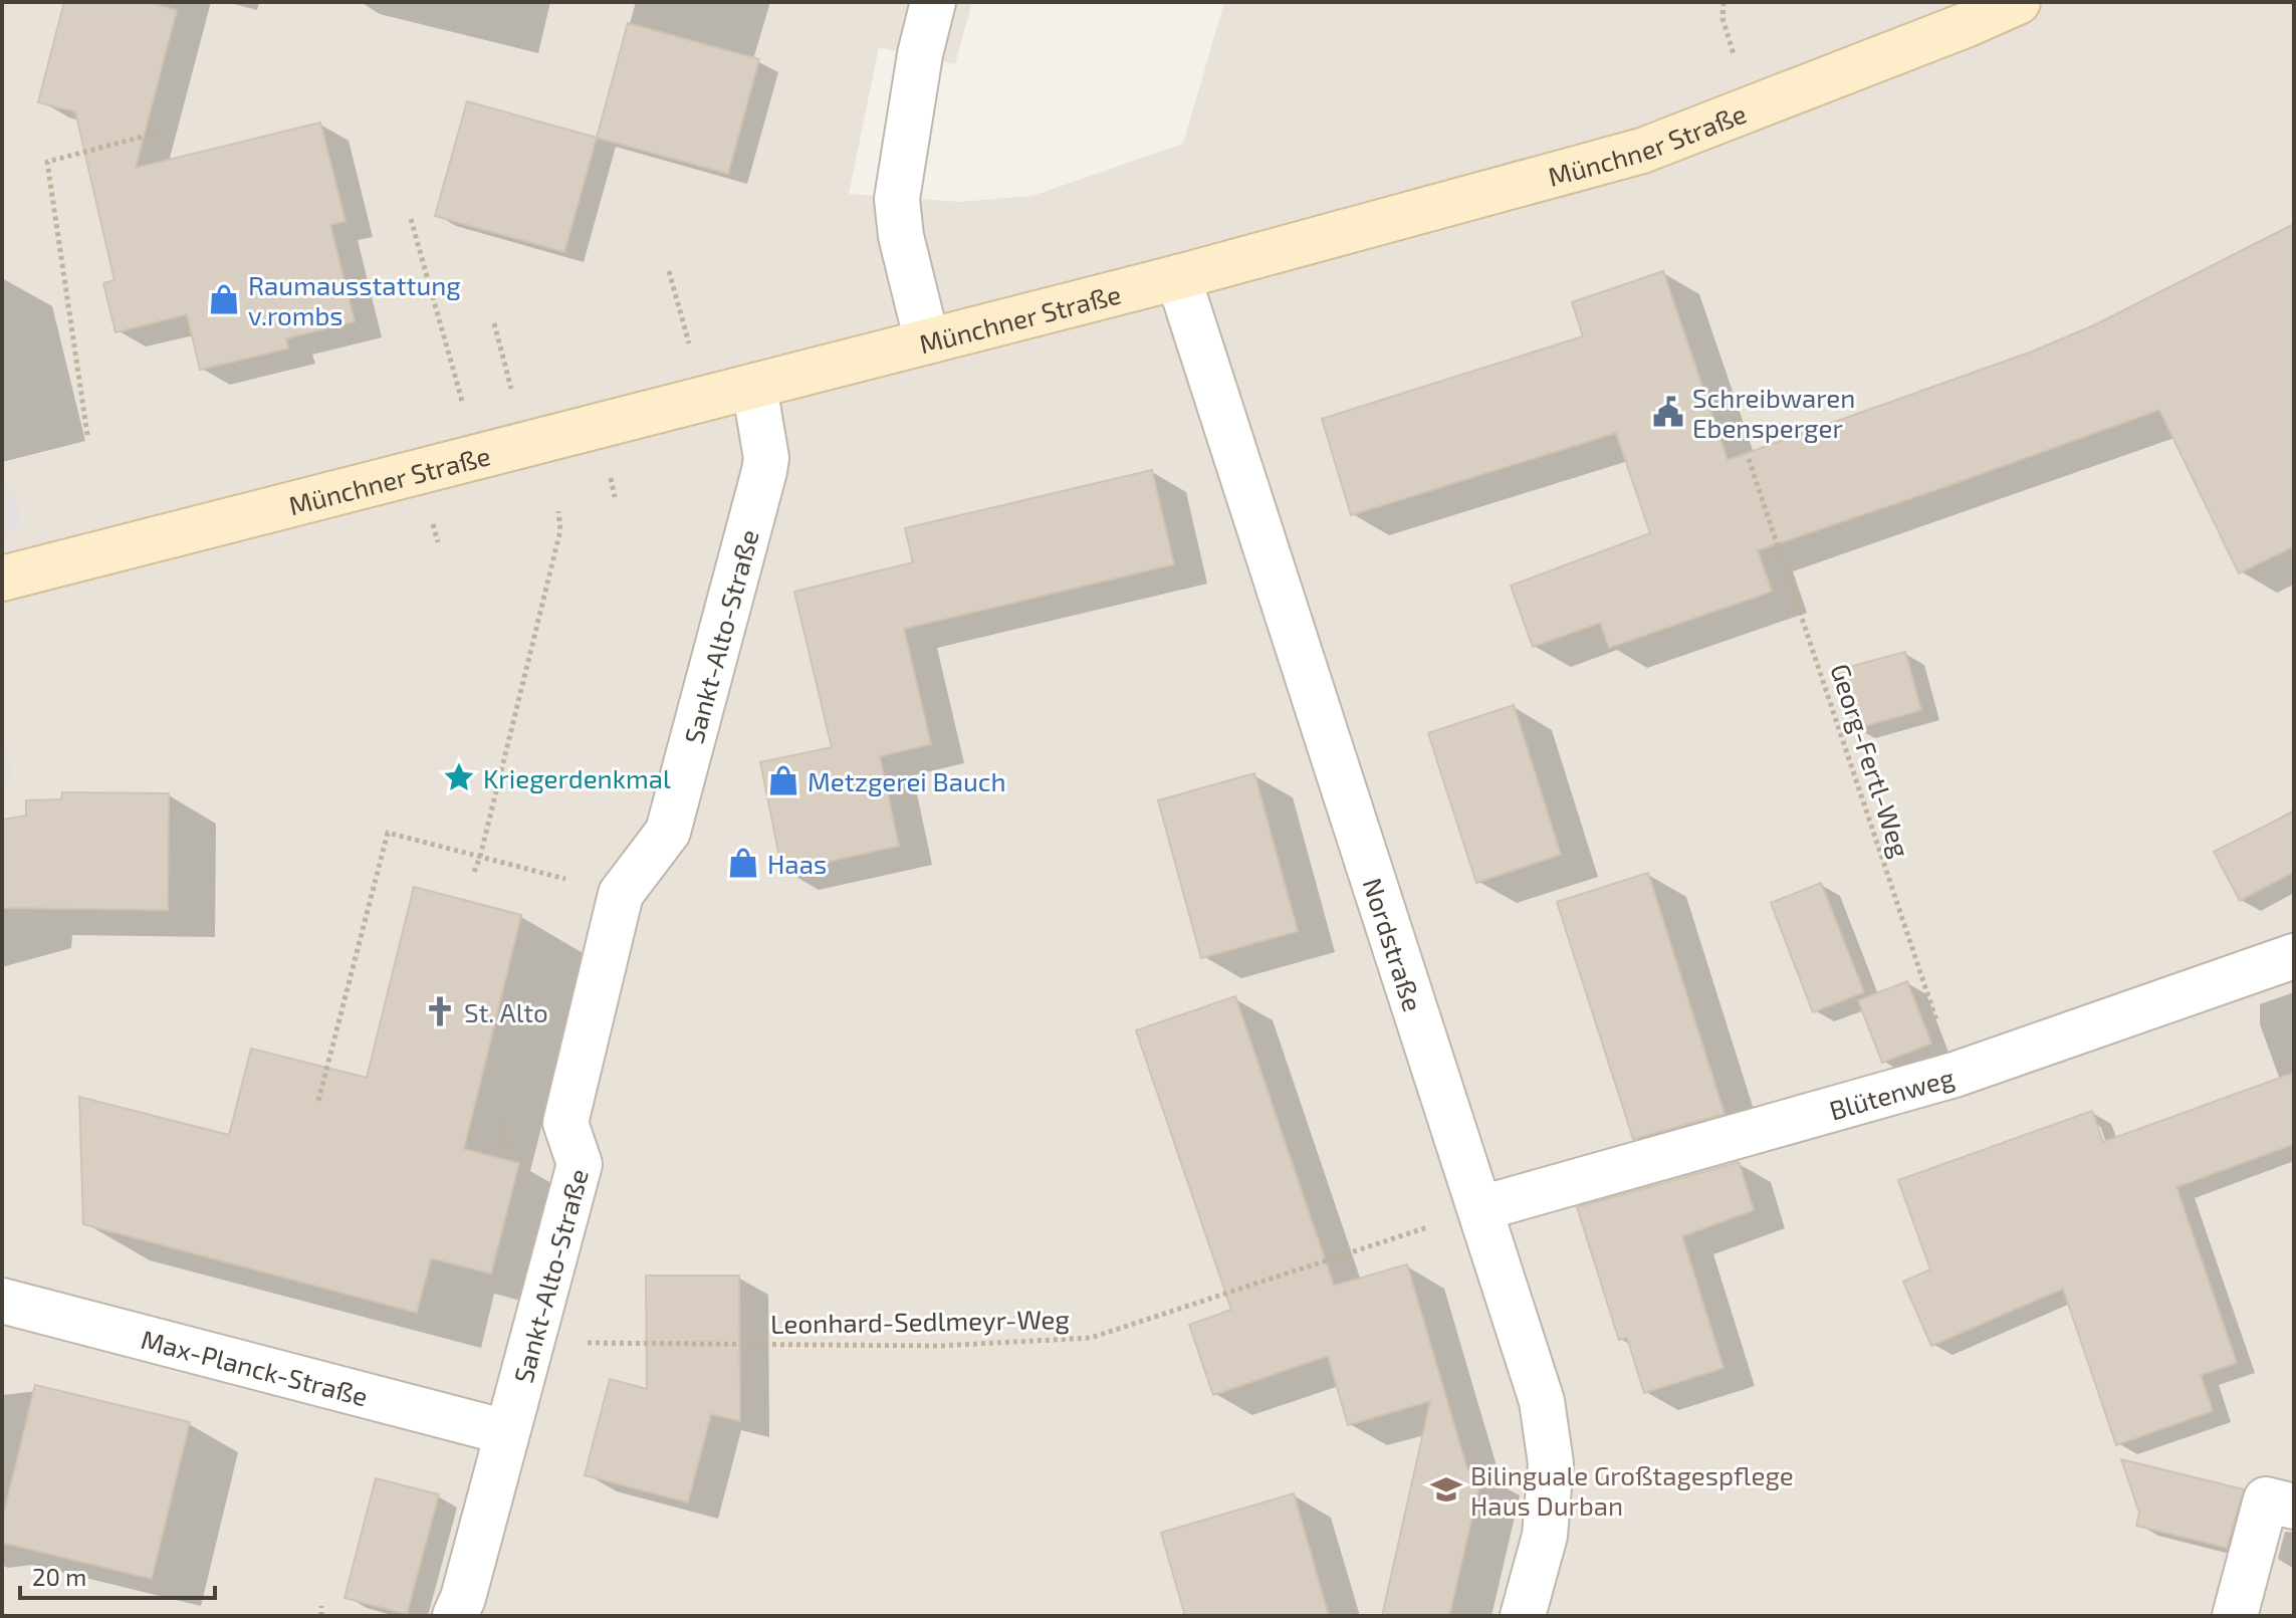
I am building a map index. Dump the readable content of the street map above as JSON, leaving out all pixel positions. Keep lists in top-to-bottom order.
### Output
{
  "streets": {
    "main road": ["Münchner Straße"],
    "street": [
      "Sankt-Alto-Straße",
      "Nordstraße",
      "Blütenweg",
      "Max-Planck-Straße"
    ],
    "path": ["Georg-Fertl-Weg", "Leonhard-Sedlmeyr-Weg"]
  },
  "crossings": [
    ["Münchner Straße", "Sankt-Alto-Straße"],
    ["Münchner Straße", "Nordstraße"],
    ["Sankt-Alto-Straße", "Leonhard-Sedlmeyr-Weg"],
    ["Sankt-Alto-Straße", "Max-Planck-Straße"],
    ["Georg-Fertl-Weg", "Blütenweg"],
    ["Nordstraße", "Blütenweg"],
    ["Nordstraße", "Leonhard-Sedlmeyr-Weg"],
    ["Blütenweg", "Leonhard-Sedlmeyr-Weg"]
  ],
  "places": {
    "shop": ["Raumausstattung v.rombs", "Metzgerei Bauch", "Haas"],
    "public building": ["Schreibwaren Ebensperger"],
    "place": ["Kriegerdenkmal"],
    "church": ["St. Alto"],
    "school or university": ["Bilinguale Großtagespflege Haus Durban"]
  },
  "scale_bar": "20 m"
}
